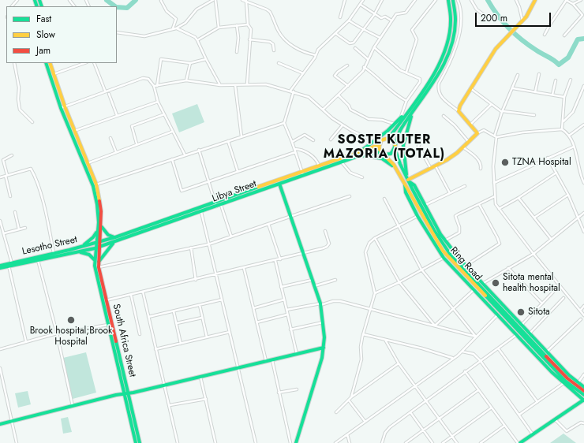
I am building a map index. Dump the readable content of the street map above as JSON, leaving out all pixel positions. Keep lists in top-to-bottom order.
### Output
{
  "streets": {
    "main road": [
      "Libya Street",
      "Lesotho Street",
      "Ring Road",
      "South Africa Street"
    ]
  },
  "crossings": [
    ["Libya Street", "Lesotho Street"],
    ["Libya Street", "Ring Road"],
    ["Libya Street", "South Africa Street"],
    ["Lesotho Street", "South Africa Street"]
  ],
  "districts": ["SOSTE KUTER MAZORIA (TOTAL)"],
  "places": [
    "TZNA Hospital",
    "Sitota mental health hospital",
    "Sitota",
    "Brook hospital;Brook Hospital"
  ],
  "legend": ["Fast", "Slow", "Jam"],
  "scale_bar": "200 m"
}
